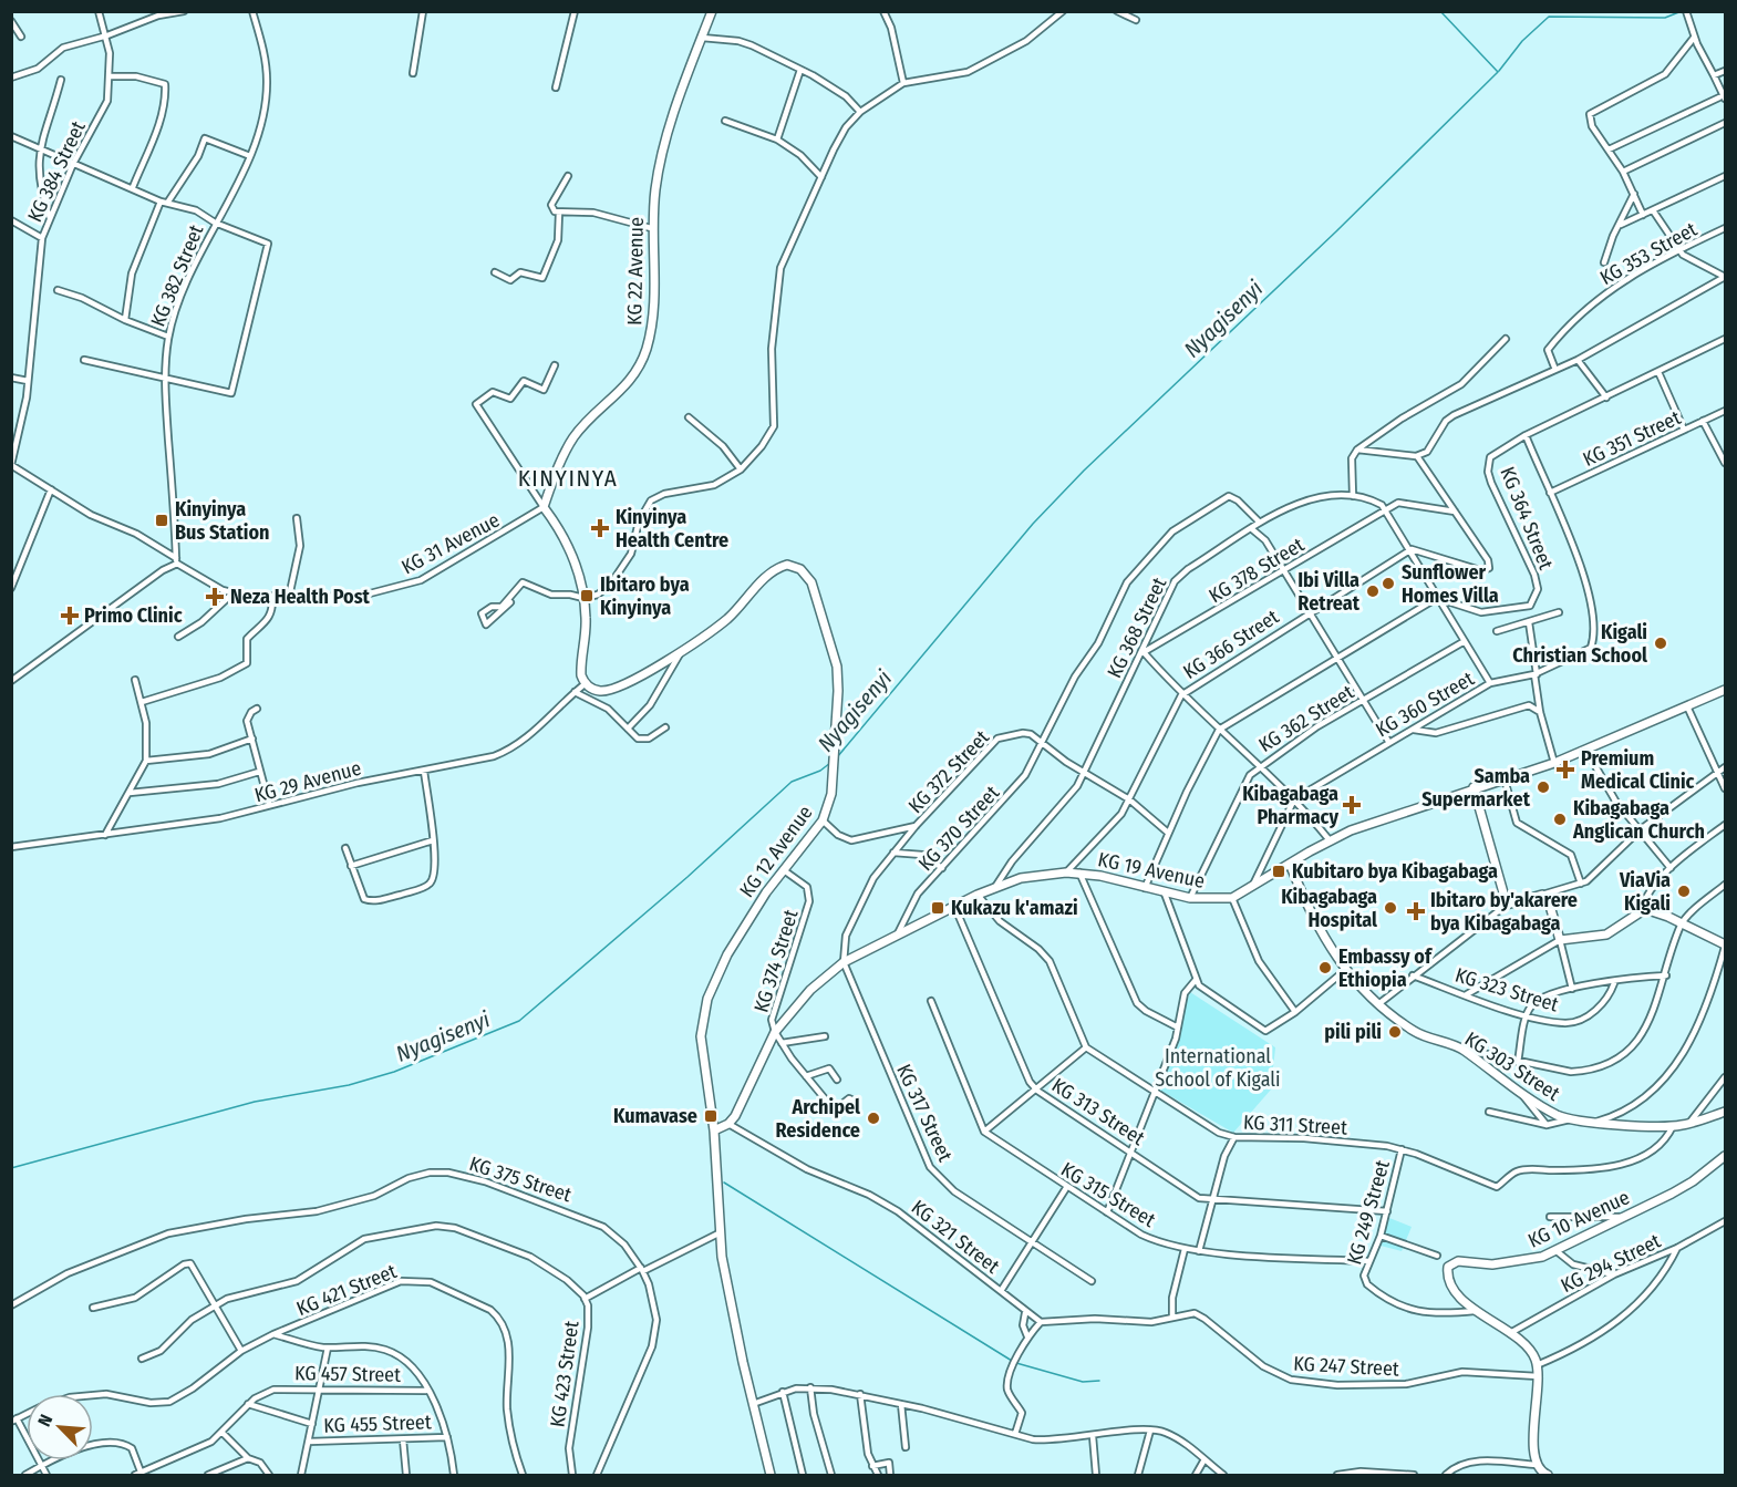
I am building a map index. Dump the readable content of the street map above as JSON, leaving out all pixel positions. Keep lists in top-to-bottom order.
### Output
{
  "streets": {
    "street": [
      "KG 384 Street",
      "KG 353 Street",
      "KG 22 Avenue",
      "KG 382 Street",
      "KG 351 Street",
      "KG 364 Street",
      "KG 31 Avenue",
      "KG 378 Street",
      "KG 368 Street",
      "KG 366 Street",
      "KG 360 Street",
      "KG 362 Street",
      "KG 372 Street",
      "KG 29 Avenue",
      "KG 370 Street",
      "KG 12 Avenue",
      "KG 19 Avenue",
      "KG 374 Street",
      "KG 323 Street",
      "KG 303 Street",
      "KG 313 Street",
      "KG 317 Street",
      "KG 311 Street",
      "KG 375 Street",
      "KG 315 Street",
      "KG 249 Street",
      "KG 10 Avenue",
      "KG 321 Street",
      "KG 294 Street",
      "KG 421 Street",
      "KG 247 Street",
      "KG 457 Street",
      "KG 423 Street",
      "KG 455 Street"
    ]
  },
  "crossings": [
    ["KG 384 Street", "KG 31 Avenue"],
    ["KG 22 Avenue", "KG 31 Avenue"],
    ["KG 382 Street", "KG 31 Avenue"],
    ["KG 351 Street", "KG 360 Street"],
    ["KG 364 Street", "KG 360 Street"],
    ["KG 378 Street", "KG 368 Street"],
    ["KG 368 Street", "KG 372 Street"],
    ["KG 368 Street", "KG 370 Street"],
    ["KG 368 Street", "KG 19 Avenue"],
    ["KG 366 Street", "KG 372 Street"],
    ["KG 366 Street", "KG 19 Avenue"],
    ["KG 362 Street", "KG 19 Avenue"],
    ["KG 372 Street", "KG 370 Street"],
    ["KG 372 Street", "KG 19 Avenue"],
    ["KG 372 Street", "KG 317 Street"],
    ["KG 29 Avenue", "KG 12 Avenue"],
    ["KG 370 Street", "KG 19 Avenue"],
    ["KG 12 Avenue", "KG 374 Street"],
    ["KG 19 Avenue", "KG 374 Street"],
    ["KG 19 Avenue", "KG 303 Street"],
    ["KG 19 Avenue", "KG 313 Street"],
    ["KG 19 Avenue", "KG 317 Street"],
    ["KG 19 Avenue", "KG 321 Street"],
    ["KG 313 Street", "KG 249 Street"],
    ["KG 311 Street", "KG 249 Street"],
    ["KG 315 Street", "KG 249 Street"],
    ["KG 249 Street", "KG 10 Avenue"],
    ["KG 10 Avenue", "KG 294 Street"]
  ],
  "districts": ["KINYINYA"],
  "water": ["Nyagisenyi"],
  "parks": ["International School of Kigali"],
  "places": {
    "transit": [
      "Kinyinya Bus Station",
      "Ibitaro bya Kinyinya",
      "Kubitaro bya Kibagabaga",
      "Kukazu k'amazi",
      "Kumavase"
    ],
    "health": [
      "Kinyinya Health Centre",
      "Neza Health Post",
      "Primo Clinic",
      "Premium Medical Clinic",
      "Kibagabaga Pharmacy",
      "Ibitaro by'akarere bya Kibagabaga"
    ],
    "other": [
      "Sunflower Homes Villa",
      "Ibi Villa Retreat",
      "Kigali Christian School",
      "Samba Supermarket",
      "Kibagabaga Anglican Church",
      "ViaVia Kigali",
      "Kibagabaga Hospital",
      "Embassy of Ethiopia",
      "pili pili",
      "Archipel Residence"
    ]
  },
  "north": "top left"
}
